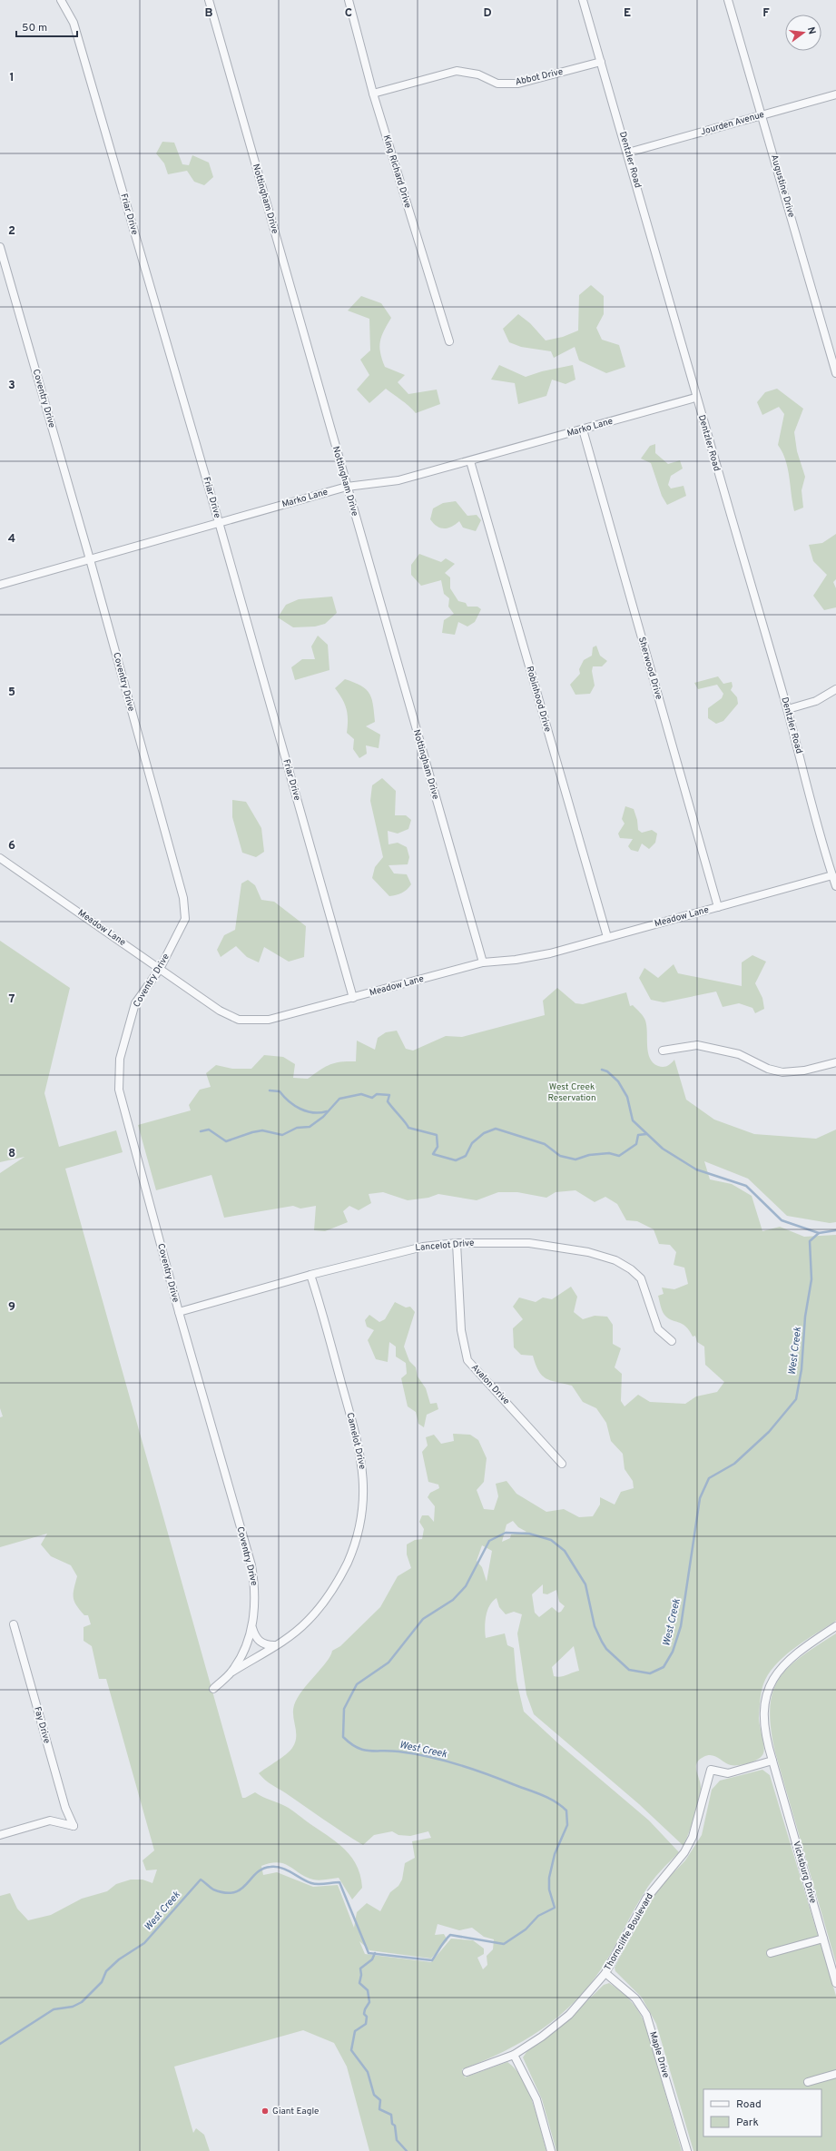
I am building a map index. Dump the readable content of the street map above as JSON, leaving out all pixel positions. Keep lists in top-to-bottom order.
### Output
{
  "streets": {
    "street": [
      "Abbot Drive",
      "Jourden Avenue",
      "Dentzler Road",
      "King Richard Drive",
      "Augustine Drive",
      "Nottingham Drive",
      "Friar Drive",
      "Coventry Drive",
      "Marko Lane",
      "Sherwood Drive",
      "Robinhood Drive",
      "Meadow Lane",
      "Lancelot Drive",
      "Avalon Drive",
      "Camelot Drive",
      "Fay Drive",
      "Vicksburg Drive",
      "Thorncliffe Boulevard",
      "Maple Drive"
    ]
  },
  "crossings": [
    ["Abbot Drive", "Dentzler Road"],
    ["Abbot Drive", "King Richard Drive"],
    ["Jourden Avenue", "Dentzler Road"],
    ["Jourden Avenue", "Augustine Drive"],
    ["Dentzler Road", "Marko Lane"],
    ["Dentzler Road", "Meadow Lane"],
    ["Nottingham Drive", "Marko Lane"],
    ["Nottingham Drive", "Meadow Lane"],
    ["Friar Drive", "Marko Lane"],
    ["Friar Drive", "Meadow Lane"],
    ["Coventry Drive", "Marko Lane"],
    ["Coventry Drive", "Meadow Lane"],
    ["Coventry Drive", "Lancelot Drive"],
    ["Coventry Drive", "Camelot Drive"],
    ["Marko Lane", "Sherwood Drive"],
    ["Marko Lane", "Robinhood Drive"],
    ["Sherwood Drive", "Meadow Lane"],
    ["Robinhood Drive", "Meadow Lane"],
    ["Lancelot Drive", "Avalon Drive"],
    ["Lancelot Drive", "Camelot Drive"],
    ["Vicksburg Drive", "Thorncliffe Boulevard"],
    ["Thorncliffe Boulevard", "Maple Drive"]
  ],
  "water": ["West Creek"],
  "parks": ["West Creek Reservation"],
  "places": ["Giant Eagle"],
  "legend": ["Road", "Park"],
  "scale_bar": "50 m",
  "north": "right",
  "grid": {
    "columns": [
      "B",
      "C",
      "D",
      "E",
      "F"
    ],
    "rows": [
      "1",
      "2",
      "3",
      "4",
      "5",
      "6",
      "7",
      "8",
      "9"
    ]
  }
}
